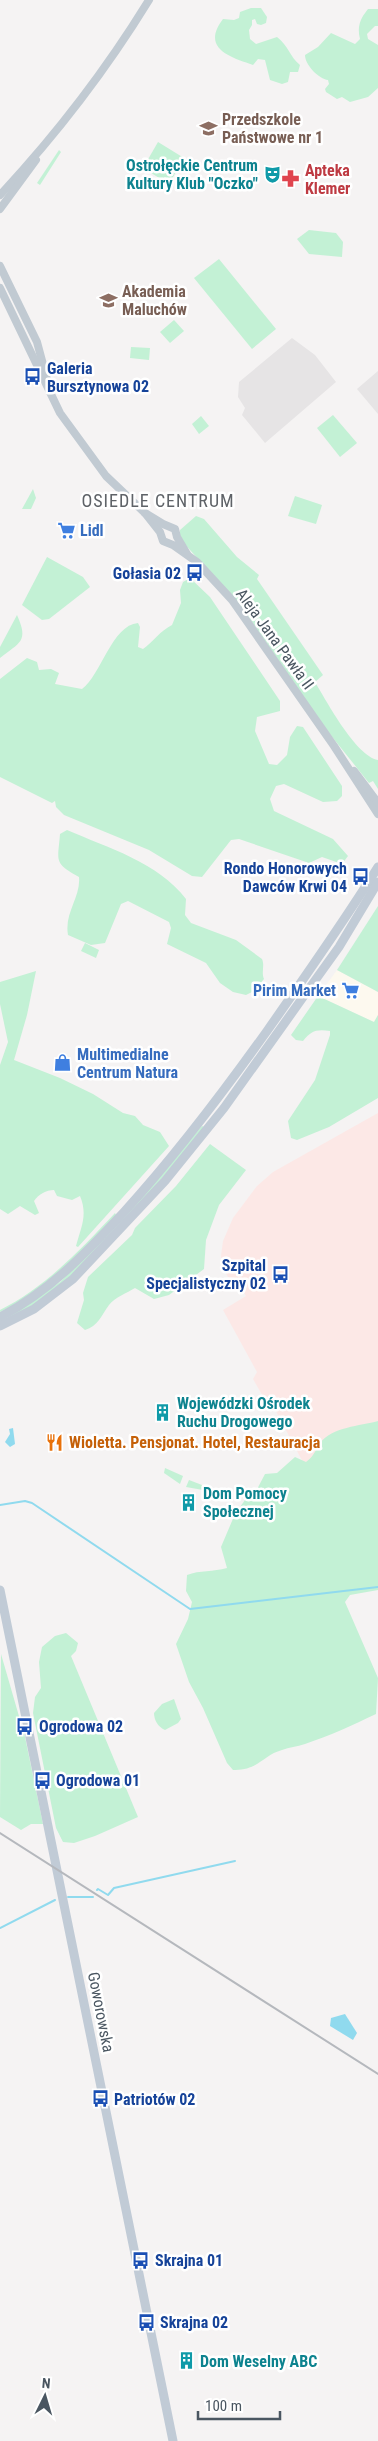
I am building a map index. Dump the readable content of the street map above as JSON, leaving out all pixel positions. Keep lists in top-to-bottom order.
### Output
{
  "streets": {
    "main road": ["Goworowska"],
    "street": ["Aleja Jana Pawła II"]
  },
  "districts": ["OSIEDLE CENTRUM"],
  "places": {
    "school or university": ["Przedszkole Państwowe nr 1", "Akademia Maluchów"],
    "theatre": ["Ostrołęckie Centrum Kultury Klub \"Oczko\""],
    "pharmacy": ["Apteka Klemer"],
    "bus stop": [
      "Galeria Bursztynowa 02",
      "Gołasia 02",
      "Rondo Honorowych Dawców Krwi 04",
      "Szpital Specjalistyczny 02",
      "Ogrodowa 02",
      "Ogrodowa 01",
      "Patriotów 02",
      "Skrajna 01",
      "Skrajna 02"
    ],
    "supermarket": ["Lidl", "Pirim Market"],
    "shop": ["Multimedialne Centrum Natura"],
    "building": ["Wojewódzki Ośrodek Ruchu Drogowego", "Dom Pomocy Społecznej", "Dom Weselny ABC"],
    "restaurant": ["Wioletta. Pensjonat. Hotel, Restauracja"]
  },
  "scale_bar": "100 m",
  "north": "top"
}
